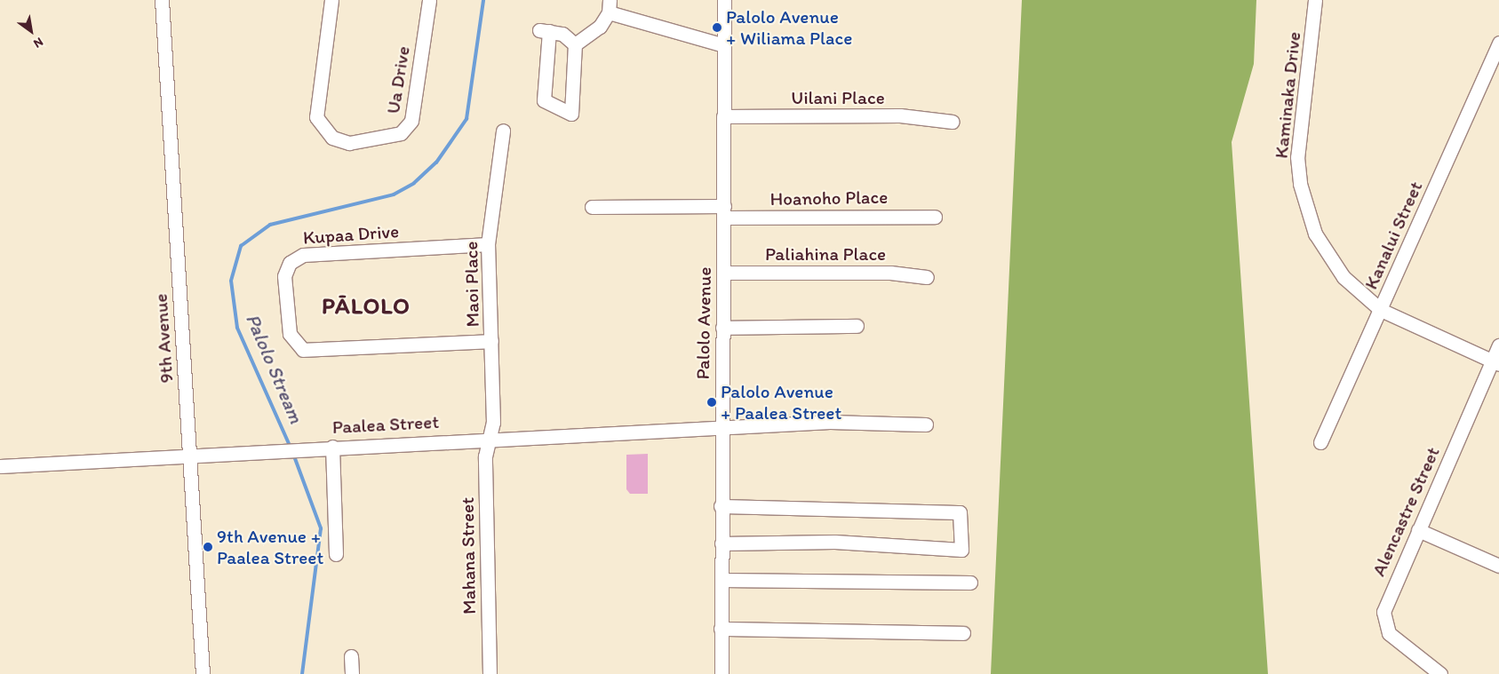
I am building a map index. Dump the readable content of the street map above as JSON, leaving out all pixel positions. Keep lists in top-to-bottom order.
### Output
{
  "streets": {
    "street": [
      "Ua Drive",
      "Kaminaka Drive",
      "Uilani Place",
      "Hoanoho Place",
      "Kupaa Drive",
      "Kanalui Street",
      "Paliahina Place",
      "Maoi Place",
      "Palolo Avenue",
      "9th Avenue",
      "Paalea Street",
      "Alencastre Street",
      "Mahana Street"
    ]
  },
  "crossings": [
    ["Kaminaka Drive", "Kanalui Street"],
    ["Kaminaka Drive", "Alencastre Street"],
    ["Uilani Place", "Palolo Avenue"],
    ["Hoanoho Place", "Palolo Avenue"],
    ["Kupaa Drive", "Maoi Place"],
    ["Paliahina Place", "Palolo Avenue"],
    ["Maoi Place", "Paalea Street"],
    ["Maoi Place", "Mahana Street"],
    ["Palolo Avenue", "Paalea Street"],
    ["9th Avenue", "Paalea Street"],
    ["Paalea Street", "Mahana Street"]
  ],
  "districts": ["PĀLOLO"],
  "water": ["Palolo Stream"],
  "places": ["Palolo Avenue + Wiliama Place", "Palolo Avenue + Paalea Street", "9th Avenue + Paalea Street"],
  "north": "bottom right"
}
